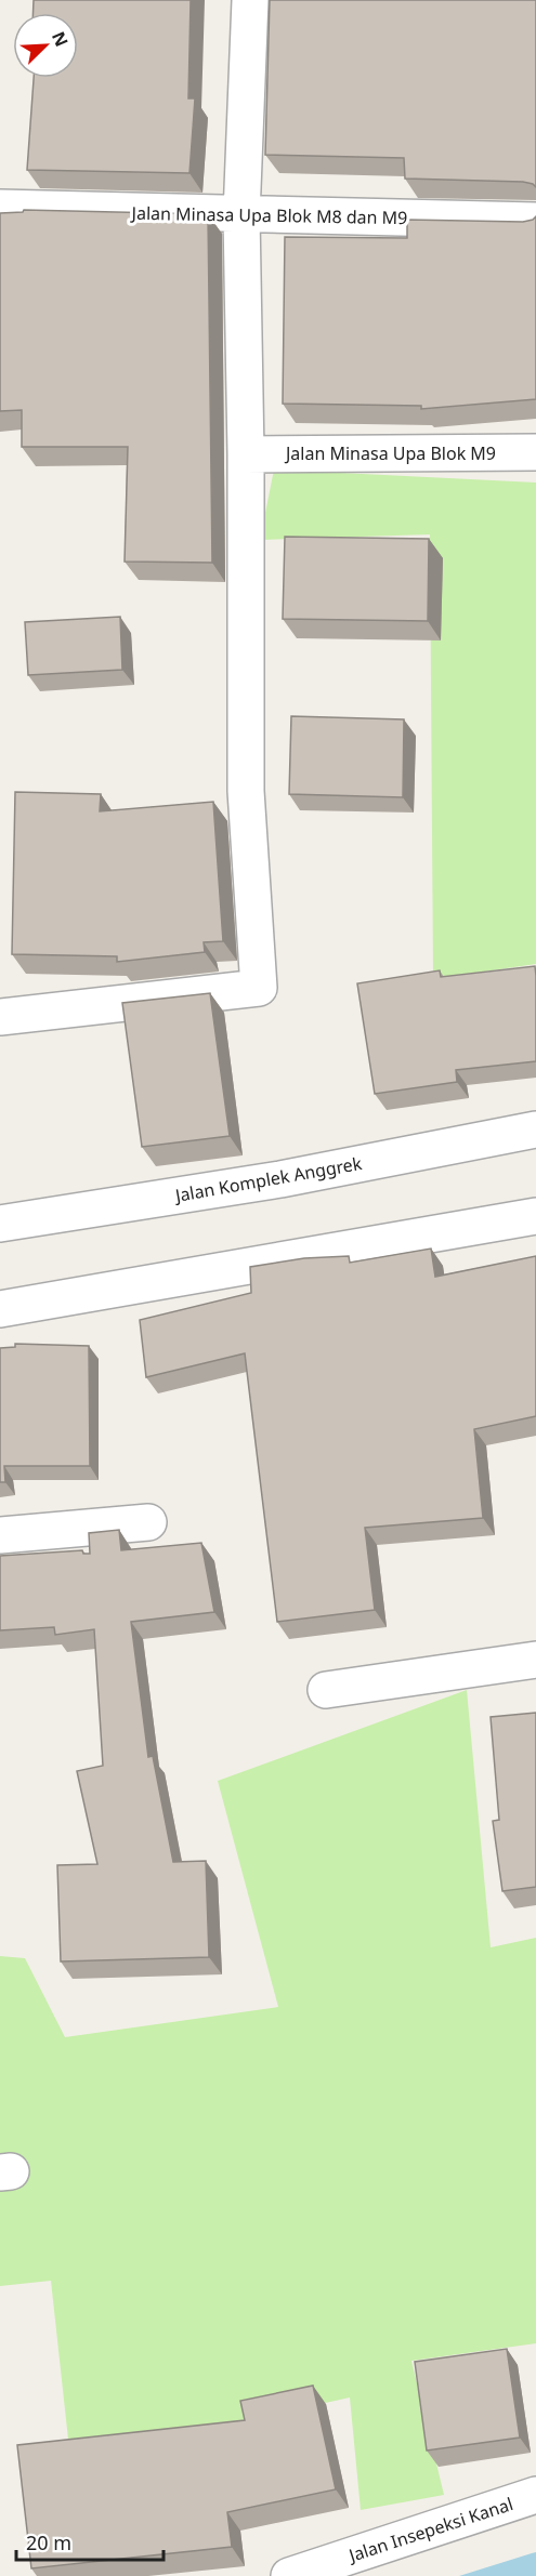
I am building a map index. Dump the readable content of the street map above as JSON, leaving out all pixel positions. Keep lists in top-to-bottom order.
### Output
{
  "streets": {
    "street": [
      "Jalan Minasa Upa Blok M8 dan M9",
      "Jalan Minasa Upa Blok M9",
      "Jalan Komplek Anggrek",
      "Jalan Insepeksi Kanal"
    ]
  },
  "scale_bar": "20 m",
  "north": "top right"
}
